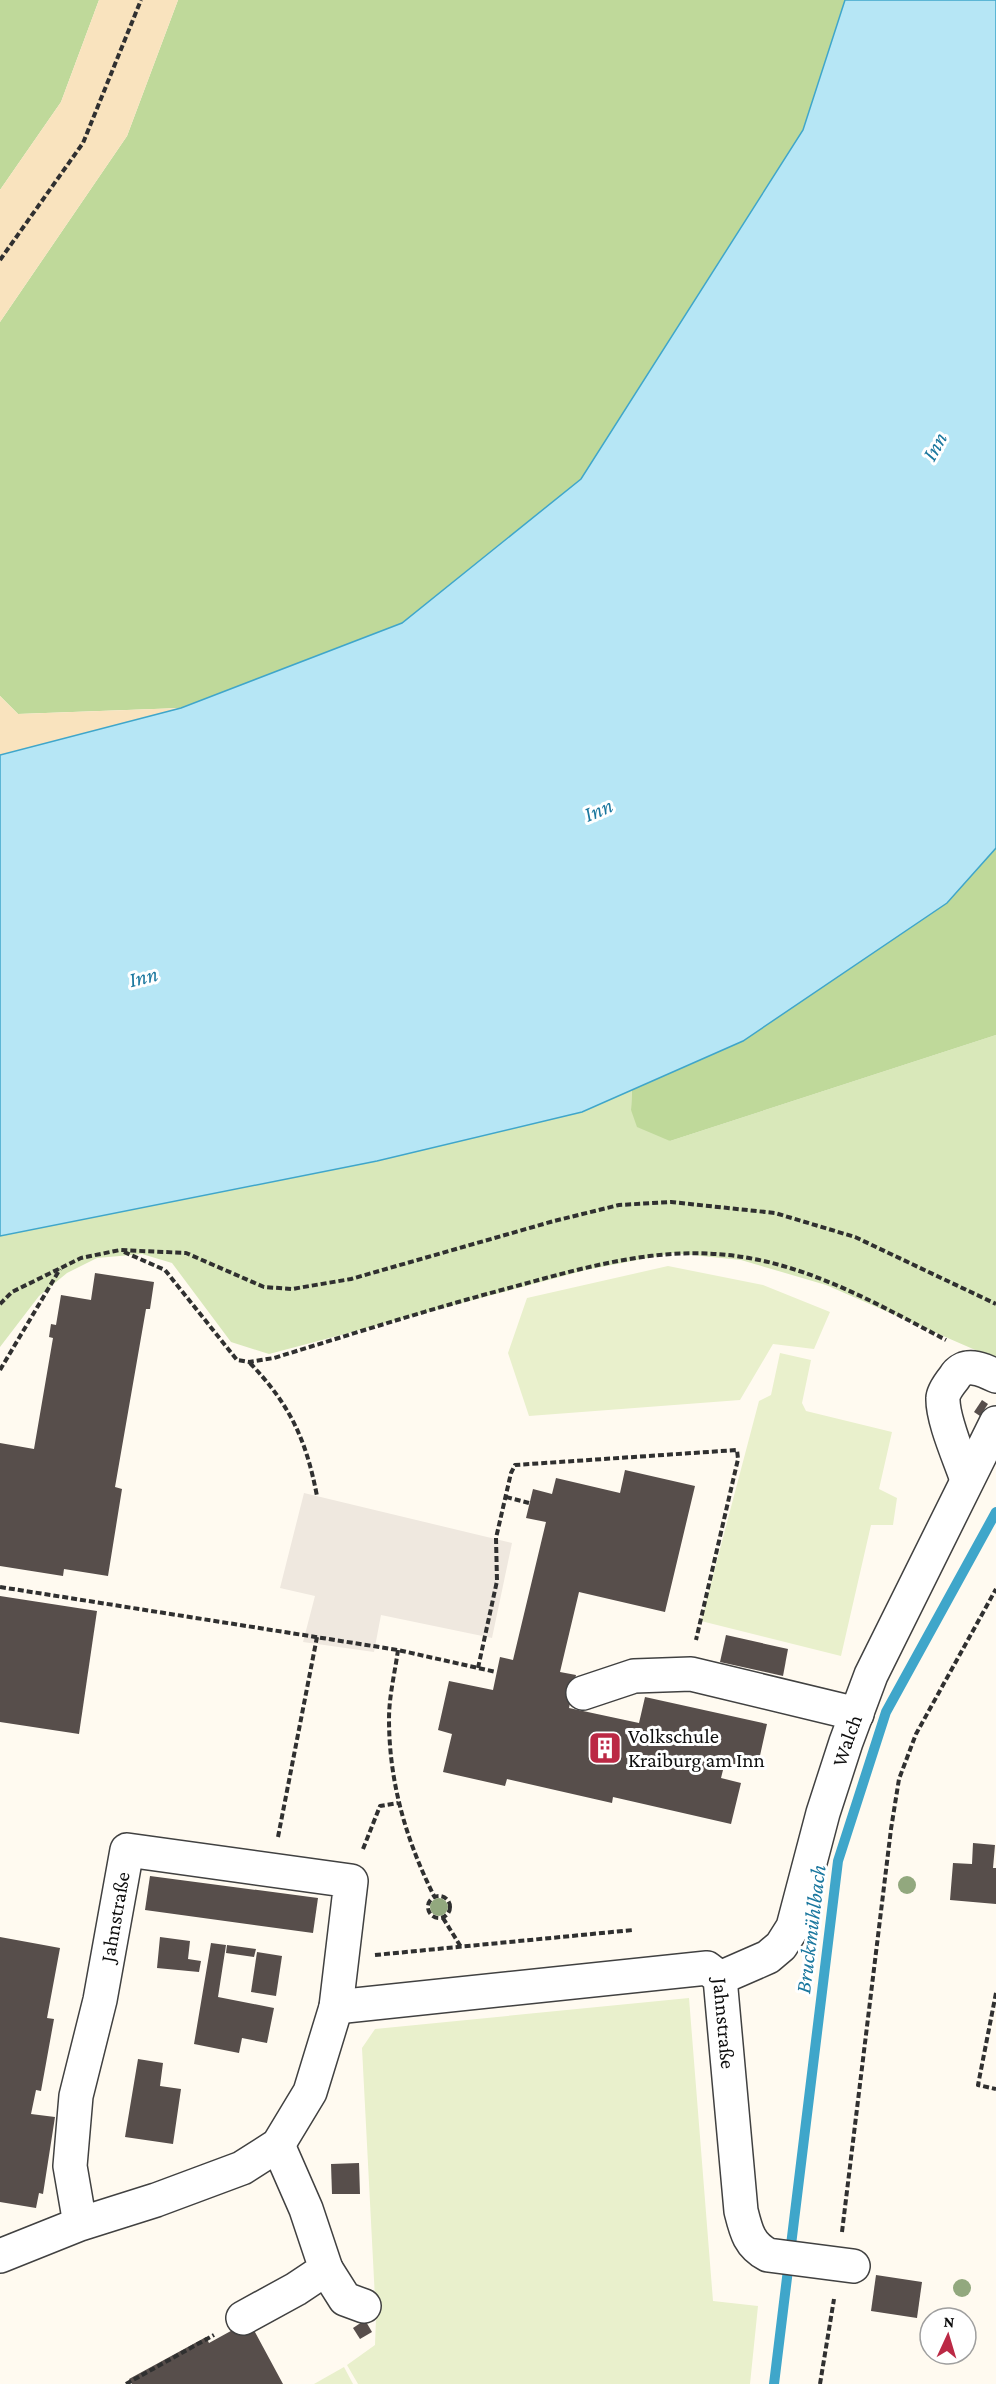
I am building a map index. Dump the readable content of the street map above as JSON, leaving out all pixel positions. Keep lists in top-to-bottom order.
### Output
{
  "streets": {
    "street": ["Walch", "Jahnstraße"]
  },
  "crossings": [
    ["Walch", "Jahnstraße"]
  ],
  "water": ["Inn", "Bruckmühlbach"],
  "places": {
    "building": ["Volkschule Kraiburg am Inn"]
  },
  "north": "top"
}
